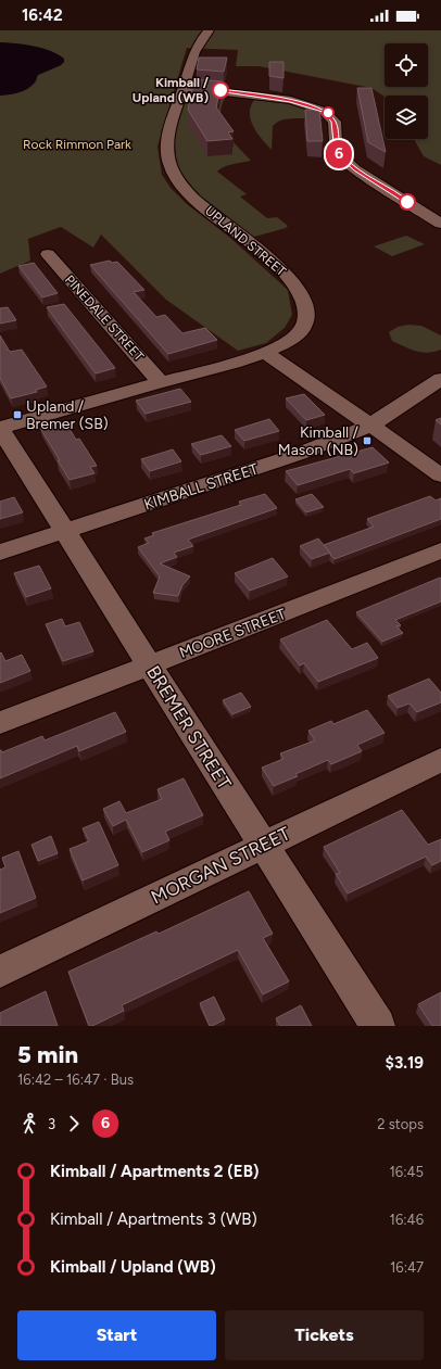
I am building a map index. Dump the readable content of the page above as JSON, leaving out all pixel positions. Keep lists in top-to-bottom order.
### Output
{
  "streets": {
    "street": [
      "UPLAND STREET",
      "PINEDALE STREET",
      "KIMBALL STREET",
      "MOORE STREET",
      "BREMER STREET",
      "MORGAN STREET"
    ]
  },
  "crossings": [
    ["UPLAND STREET", "PINEDALE STREET"],
    ["UPLAND STREET", "BREMER STREET"],
    ["KIMBALL STREET", "BREMER STREET"],
    ["MOORE STREET", "BREMER STREET"],
    ["BREMER STREET", "MORGAN STREET"]
  ],
  "parks": ["Rock Rimmon Park"],
  "places": {
    "other": ["Kimball / Upland (WB)"],
    "transit": ["Upland / Bremer (SB)", "Kimball / Mason (NB)"]
  },
  "lines": ["bus line 6"],
  "page": {
    "status": "16:42",
    "on_map": "6",
    "heading": ["5 min", "16:42 – 16:47 · Bus", "$3.19"],
    "legs": ["3", "6", "2 stops"],
    "list": [
      {
        "name": "Kimball / Apartments 2 (EB)",
        "value": "16:45"
      },
      {
        "name": "Kimball / Apartments 3 (WB)",
        "value": "16:46"
      },
      {
        "name": "Kimball / Upland (WB)",
        "value": "16:47"
      }
    ],
    "buttons": ["Start", "Tickets"]
  }
}
